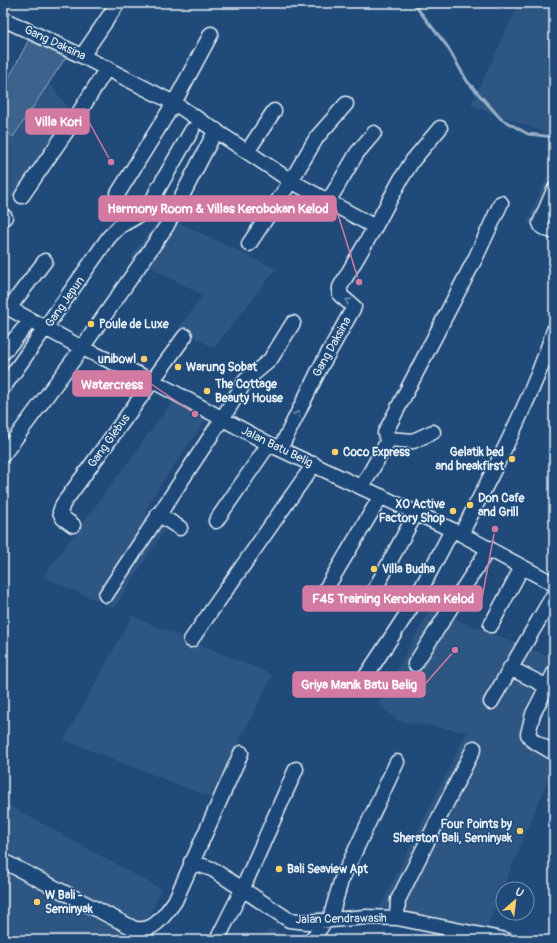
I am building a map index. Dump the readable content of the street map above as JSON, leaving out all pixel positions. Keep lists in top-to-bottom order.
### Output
{
  "streets": {
    "street": [
      "Gang Daksina",
      "Gang Jepun",
      "Gang Glebus",
      "Jalan Batu Belig",
      "Jalan Cendrawasih"
    ]
  },
  "crossings": [
    ["Gang Daksina", "Jalan Batu Belig"],
    ["Gang Jepun", "Jalan Batu Belig"],
    ["Gang Glebus", "Jalan Batu Belig"]
  ],
  "places": [
    "Villa Kori",
    "Harmony Room & Villas Kerobokan Kelod",
    "Poule de Luxe",
    "unibowl",
    "Warung Sobat",
    "The Cottage Beauty House",
    "Watercress",
    "Coco Express",
    "Gelatik bed and breakfirst",
    "Don Cafe and Grill",
    "XO Active Factory Shop",
    "F45 Training Kerobokan Kelod",
    "Villa Budha",
    "Griya Manik Batu Belig",
    "Four Points by Sheraton Bali, Seminyak",
    "Bali Seaview Apt",
    "W Bali - Seminyak"
  ],
  "north": "top right"
}
